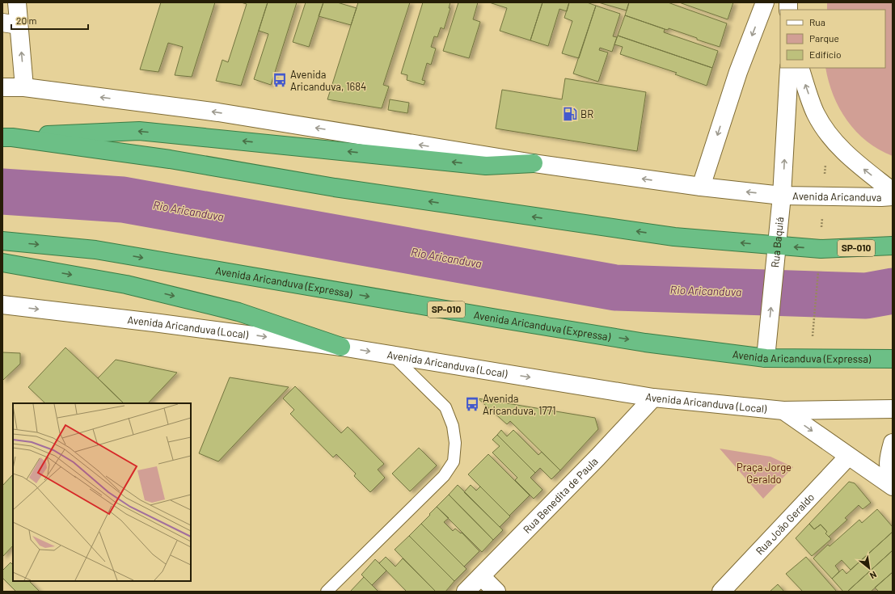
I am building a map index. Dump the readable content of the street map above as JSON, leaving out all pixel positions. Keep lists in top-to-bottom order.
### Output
{
  "streets": {
    "highway": ["SP-010", "Avenida Aricanduva (Expressa)"],
    "main road": [
      "Avenida Aricanduva",
      "Rua Baquiá",
      "Avenida Aricanduva (Local)",
      "Rua Benedita de Paula",
      "Rua João Geraldo"
    ]
  },
  "crossings": [
    ["Avenida Aricanduva", "Rua Baquiá"],
    ["Rua Baquiá", "SP-010"],
    ["Rua Baquiá", "Avenida Aricanduva (Expressa)"],
    ["Avenida Aricanduva (Local)", "Rua Benedita de Paula"]
  ],
  "one_way": ["Avenida Aricanduva (Local)"],
  "water": ["Rio Aricanduva"],
  "parks": ["Praça Jorge Geraldo"],
  "places": {
    "bus stop": ["Avenida Aricanduva, 1684", "Avenida Aricanduva, 1771"],
    "fuel station": ["BR"]
  },
  "legend": ["Rua", "Parque", "Edifício"],
  "scale_bar": "20 m",
  "north": "bottom right"
}
